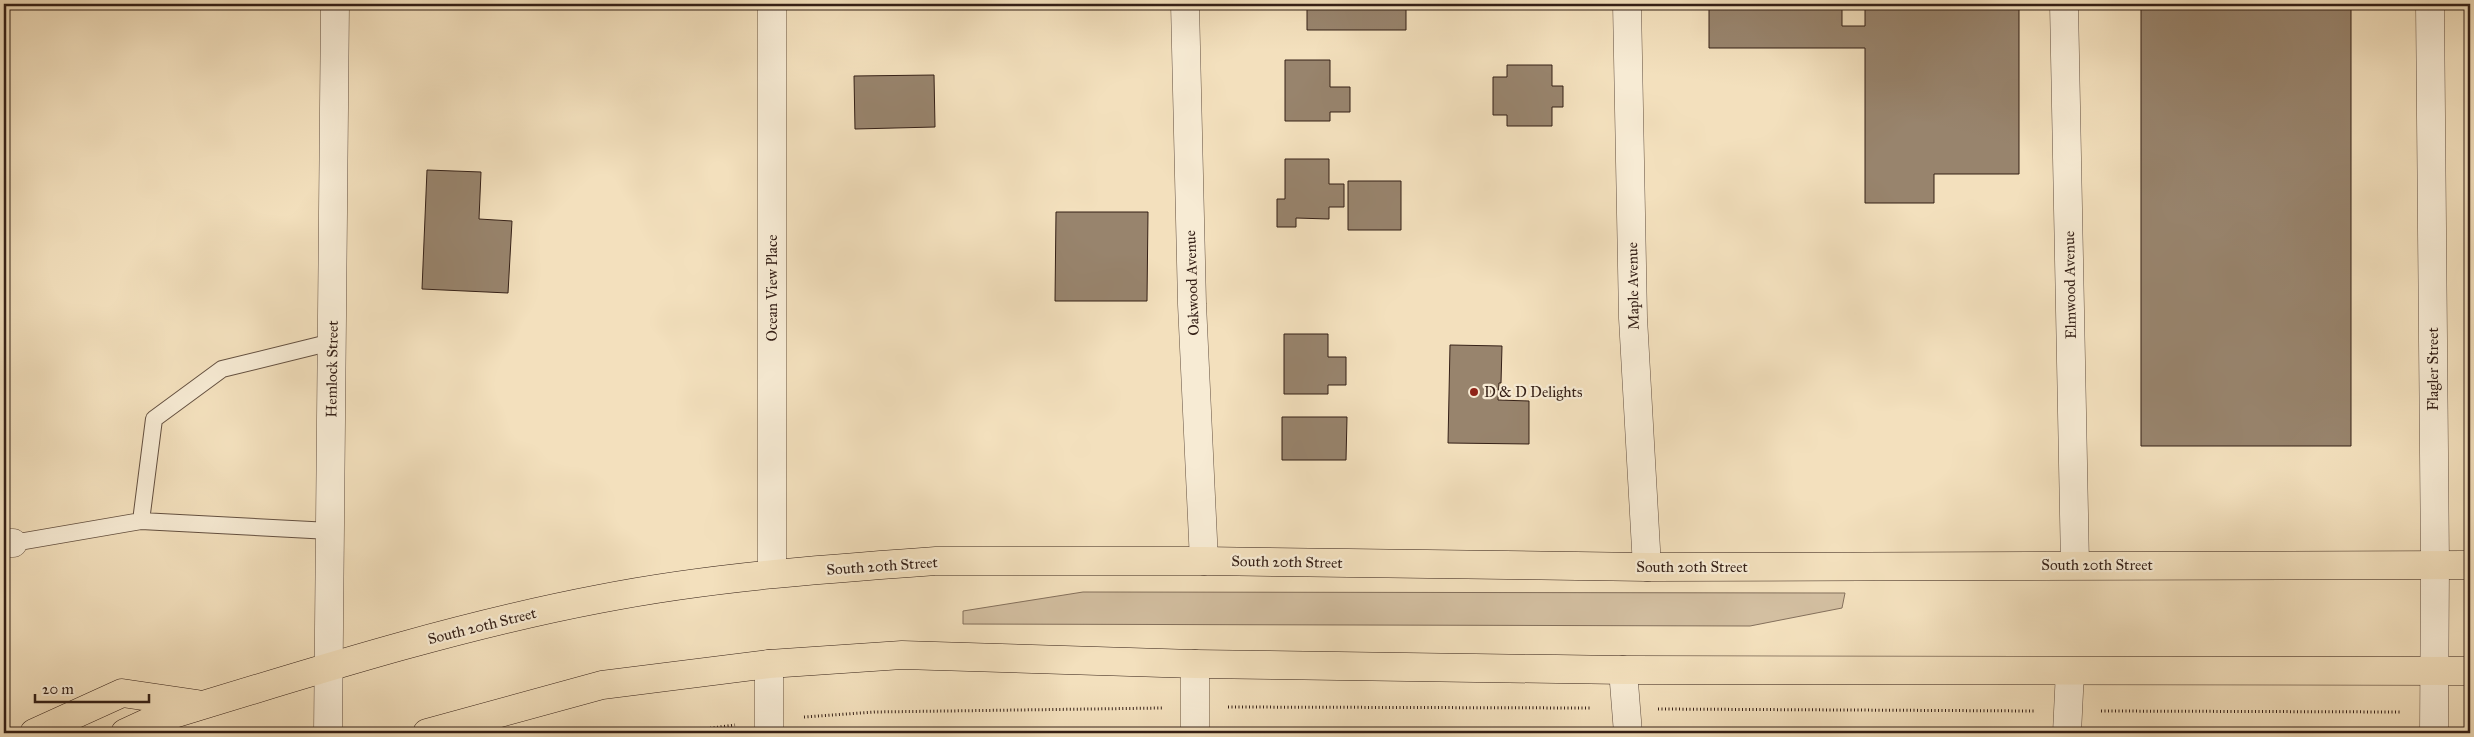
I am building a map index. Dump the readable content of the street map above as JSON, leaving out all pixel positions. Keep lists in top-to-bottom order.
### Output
{
  "streets": {
    "main road": ["South 20th Street"],
    "street": [
      "Oakwood Avenue",
      "Elmwood Avenue",
      "Maple Avenue",
      "Ocean View Place",
      "Hemlock Street",
      "Flagler Street"
    ]
  },
  "crossings": [
    ["Oakwood Avenue", "South 20th Street"],
    ["Elmwood Avenue", "South 20th Street"],
    ["Maple Avenue", "South 20th Street"],
    ["Ocean View Place", "South 20th Street"],
    ["Hemlock Street", "South 20th Street"],
    ["Flagler Street", "South 20th Street"]
  ],
  "places": ["D & D Delights"],
  "scale_bar": "20 m"
}
